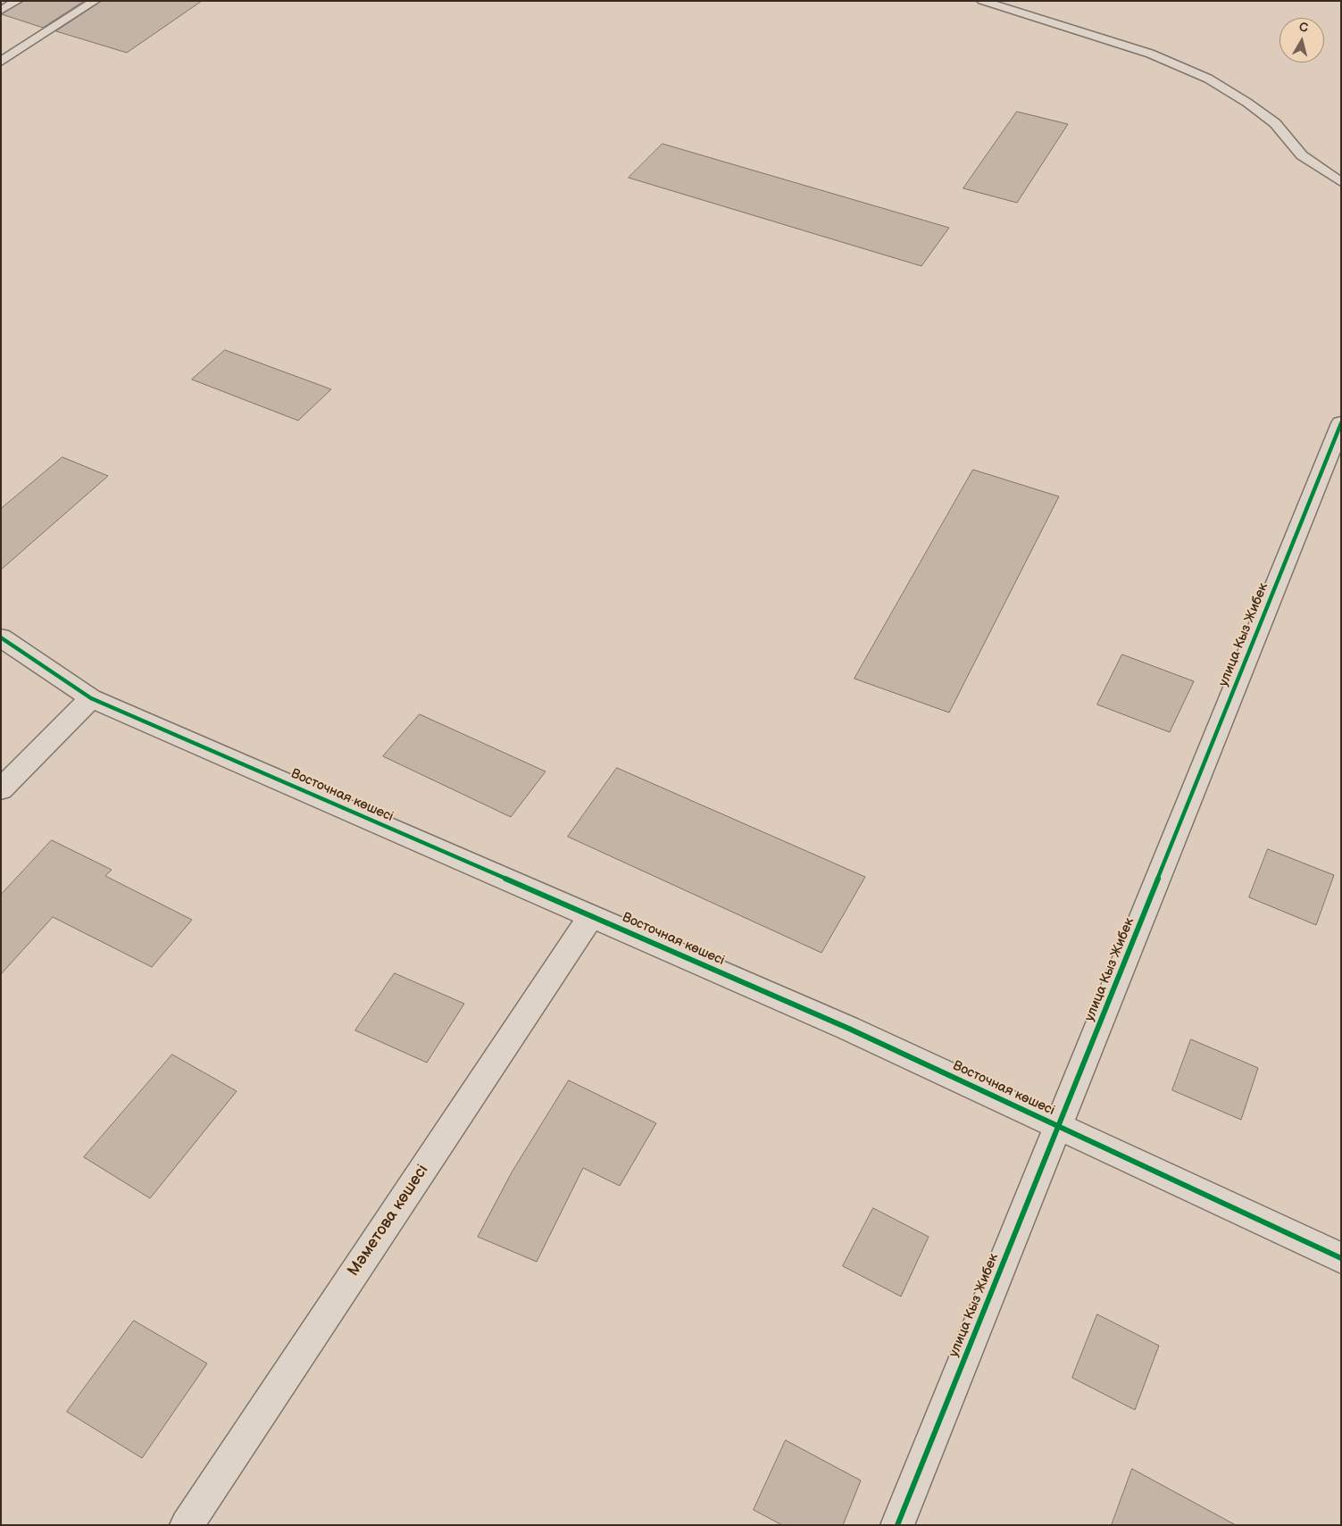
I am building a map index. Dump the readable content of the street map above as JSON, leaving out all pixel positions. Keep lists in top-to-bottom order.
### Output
{
  "streets": {
    "street": ["улица Кыз Жибек", "Восточная көшесі", "Мәметова көшесі"]
  },
  "crossings": [
    ["улица Кыз Жибек", "Восточная көшесі"],
    ["Восточная көшесі", "Мәметова көшесі"]
  ],
  "north": "top"
}
